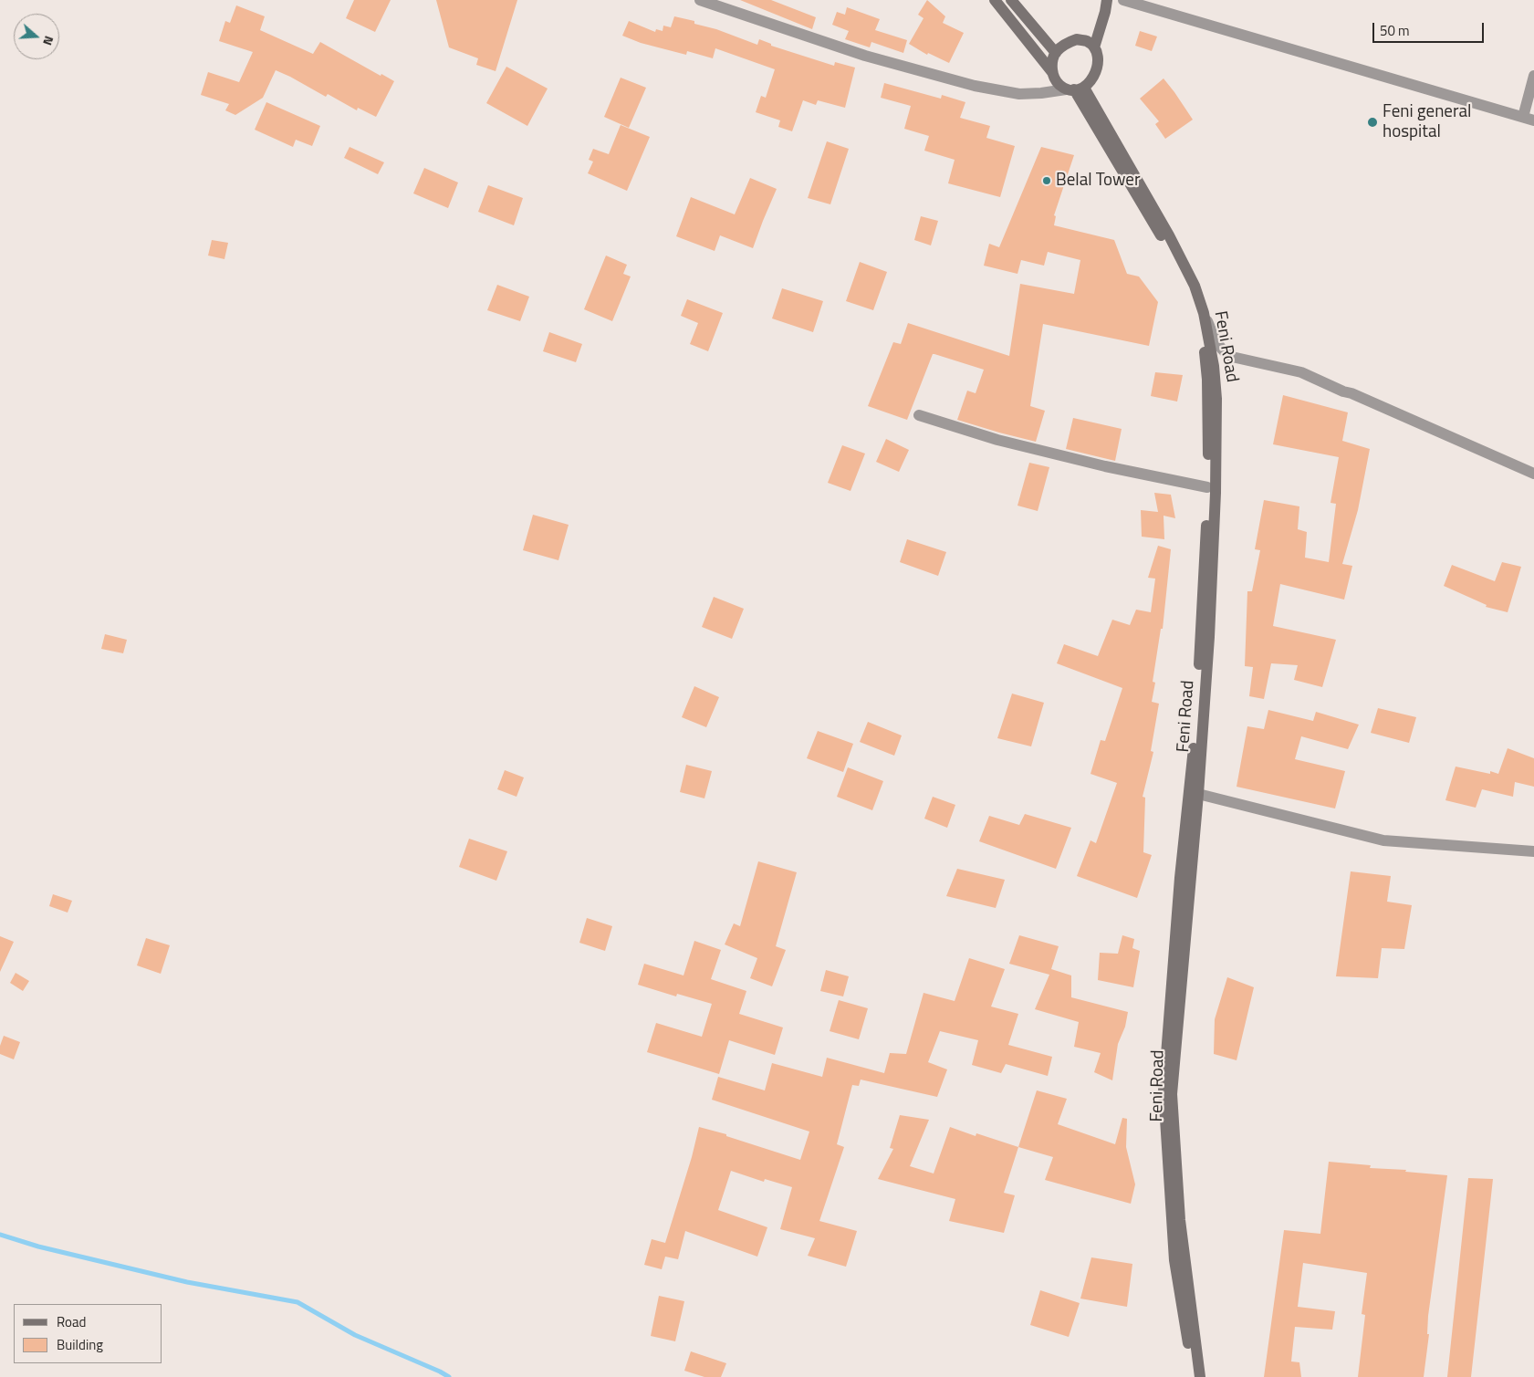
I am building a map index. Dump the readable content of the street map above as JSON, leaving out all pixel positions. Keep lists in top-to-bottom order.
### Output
{
  "streets": {
    "main road": ["Feni Road"]
  },
  "places": ["Feni general hospital", "Belal Tower"],
  "legend": ["Road", "Building"],
  "scale_bar": "50 m",
  "north": "right"
}
